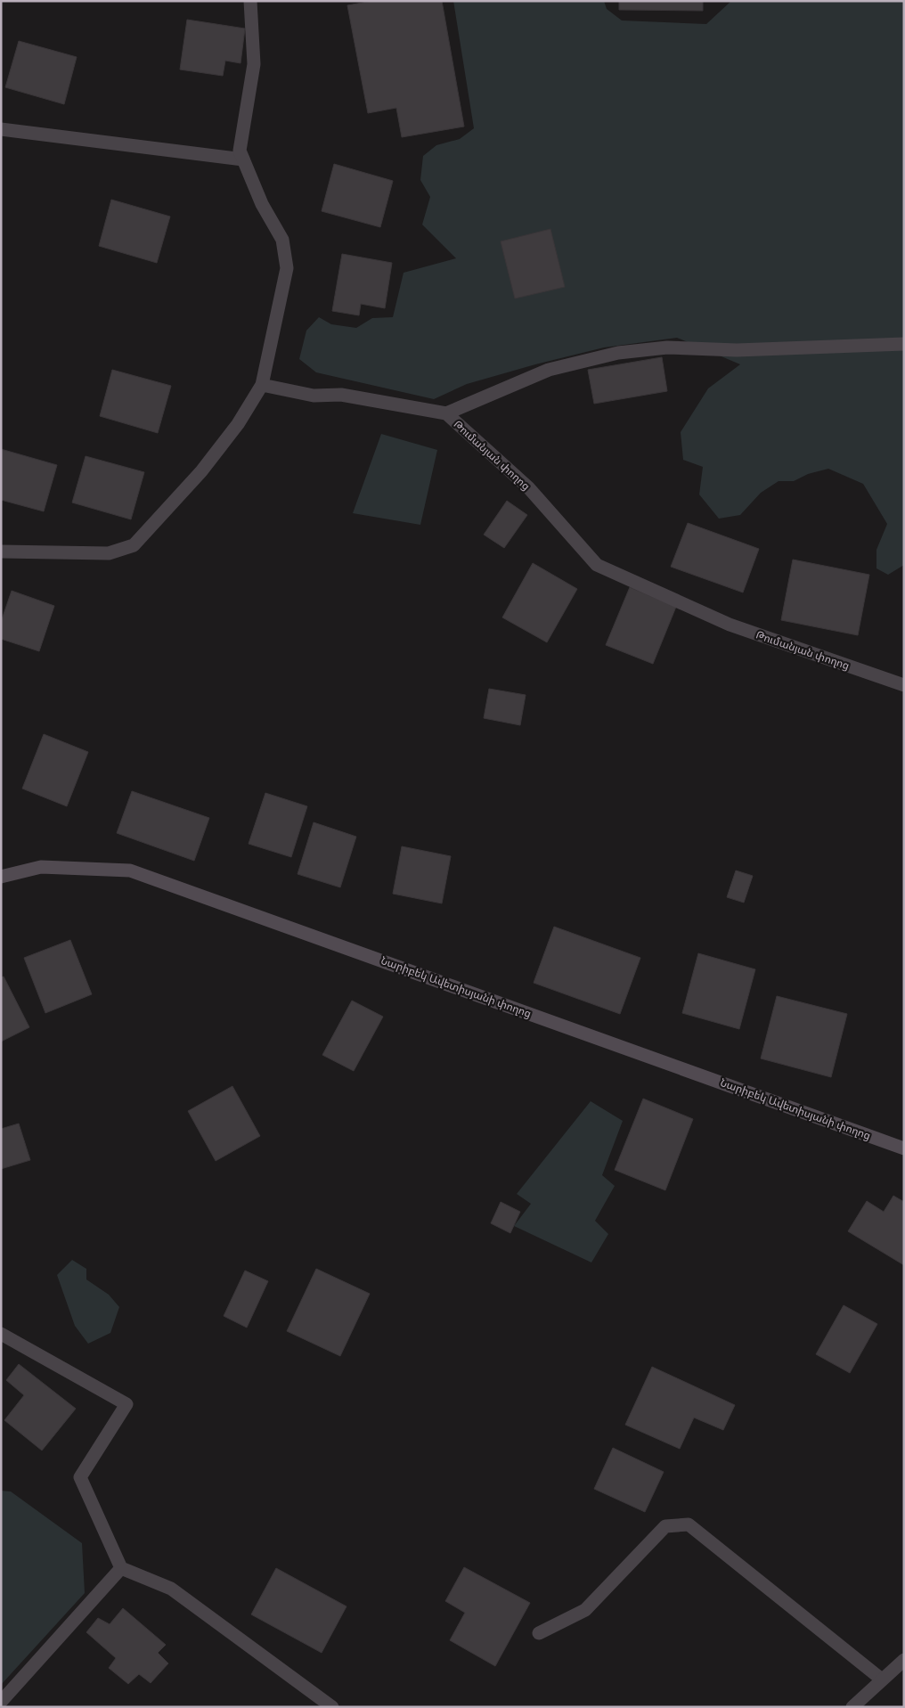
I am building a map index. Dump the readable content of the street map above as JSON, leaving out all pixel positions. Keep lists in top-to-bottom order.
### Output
{
  "streets": {
    "street": ["Թումանյան փողոց", "Նարիբեկ Ավետիսյանի փողոց"]
  }
}
